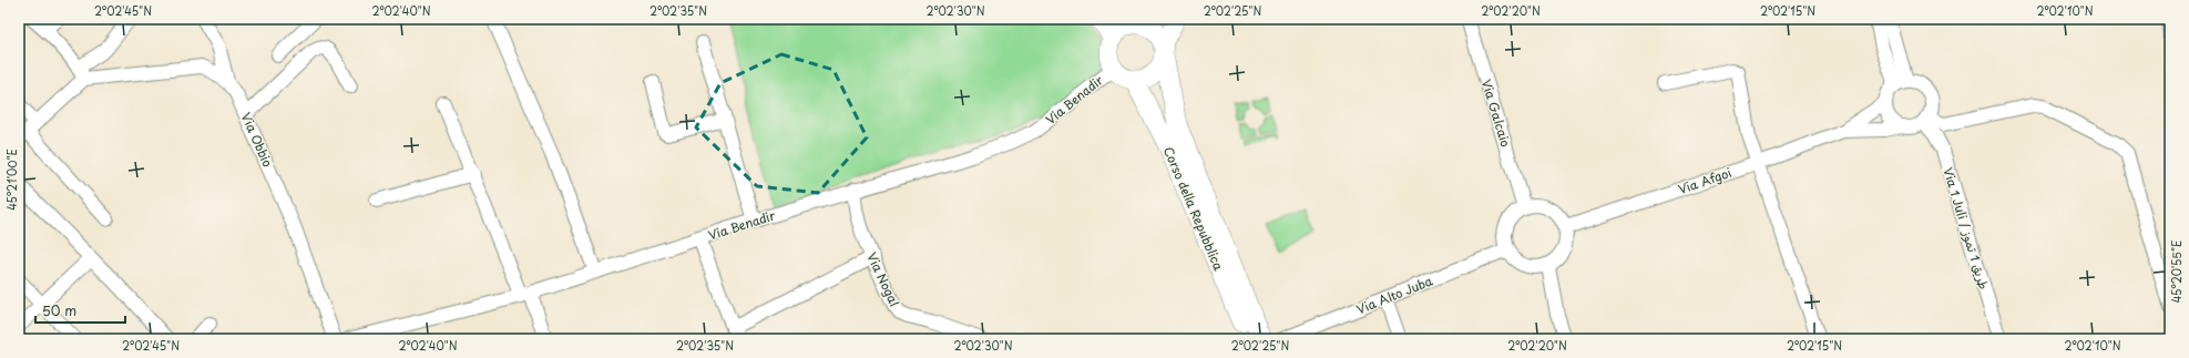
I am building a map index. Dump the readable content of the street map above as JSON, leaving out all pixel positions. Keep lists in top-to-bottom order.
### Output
{
  "streets": {
    "highway": ["Corso della Repubblica"],
    "street": [
      "Via Benadir",
      "Via Galcaio",
      "Via Obbio",
      "Via Afgoi",
      "Via 1 Juli / طريق 1 تموز",
      "Via Nogal",
      "Via Alto Juba"
    ]
  },
  "crossings": [
    ["Via Benadir", "Corso della Repubblica"],
    ["Via Benadir", "Via Nogal"],
    ["Via Galcaio", "Via Afgoi"],
    ["Via Galcaio", "Via Alto Juba"],
    ["Via Afgoi", "Via Alto Juba"]
  ],
  "scale_bar": "50 m",
  "coordinates": [
    "2°02'45\"N",
    "2°02'40\"N",
    "2°02'35\"N",
    "2°02'30\"N",
    "2°02'25\"N",
    "2°02'20\"N",
    "2°02'15\"N",
    "2°02'10\"N",
    "45°21'00\"E",
    "45°20'55\"E"
  ]
}
